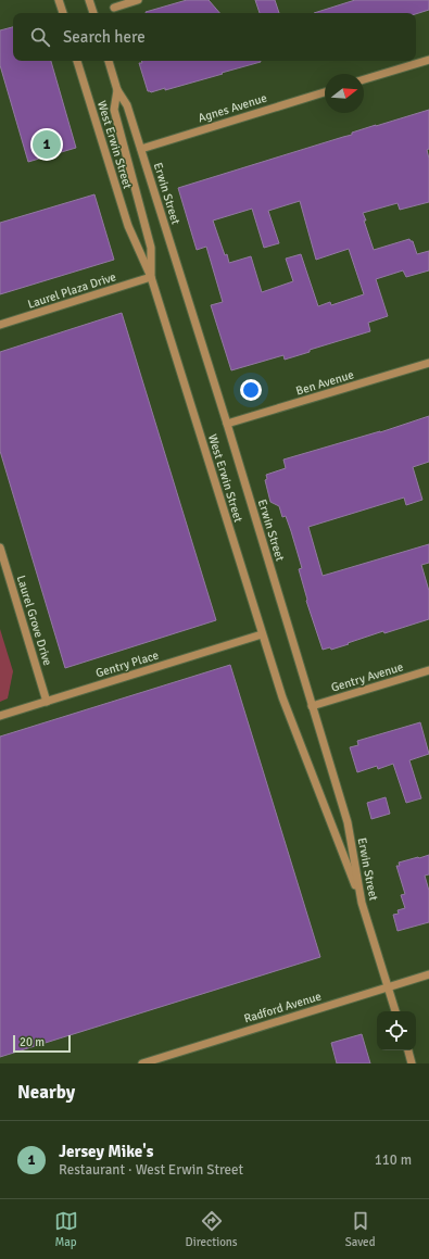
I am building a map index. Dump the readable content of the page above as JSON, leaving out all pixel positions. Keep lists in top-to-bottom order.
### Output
{
  "streets": {
    "street": [
      "Agnes Avenue",
      "West Erwin Street",
      "Erwin Street",
      "Laurel Plaza Drive",
      "Ben Avenue",
      "Laurel Grove Drive",
      "Gentry Place",
      "Gentry Avenue",
      "Radford Avenue"
    ]
  },
  "crossings": [
    ["Agnes Avenue", "Erwin Street"],
    ["West Erwin Street", "Erwin Street"],
    ["West Erwin Street", "Laurel Plaza Drive"],
    ["West Erwin Street", "Gentry Place"],
    ["Erwin Street", "Ben Avenue"],
    ["Erwin Street", "Gentry Avenue"],
    ["Erwin Street", "Radford Avenue"],
    ["Laurel Grove Drive", "Gentry Place"]
  ],
  "scale_bar": "20 m",
  "north": "right",
  "page": {
    "search": "Search here",
    "pins": "1",
    "scale": "20 m",
    "heading": "Nearby",
    "list": [
      {
        "mark": "1",
        "name": "Jersey Mike's",
        "note": "Restaurant · West Erwin Street",
        "value": "110 m"
      }
    ],
    "nav": ["Map", "Directions", "Saved"]
  }
}
